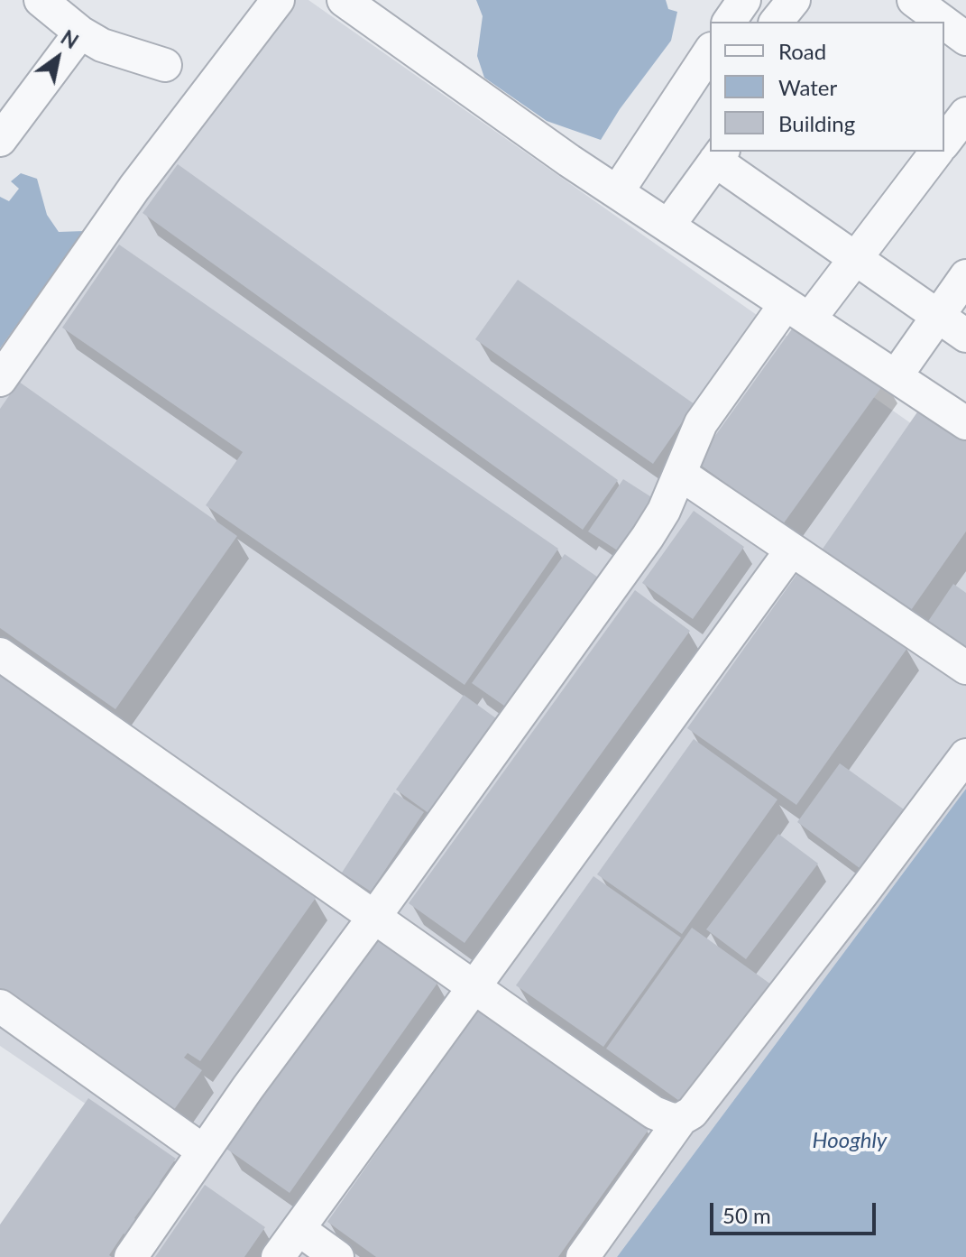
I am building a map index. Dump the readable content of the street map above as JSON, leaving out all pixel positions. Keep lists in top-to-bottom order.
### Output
{
  "water": ["Hooghly"],
  "legend": ["Road", "Water", "Building"],
  "scale_bar": "50 m",
  "north": "top right"
}
